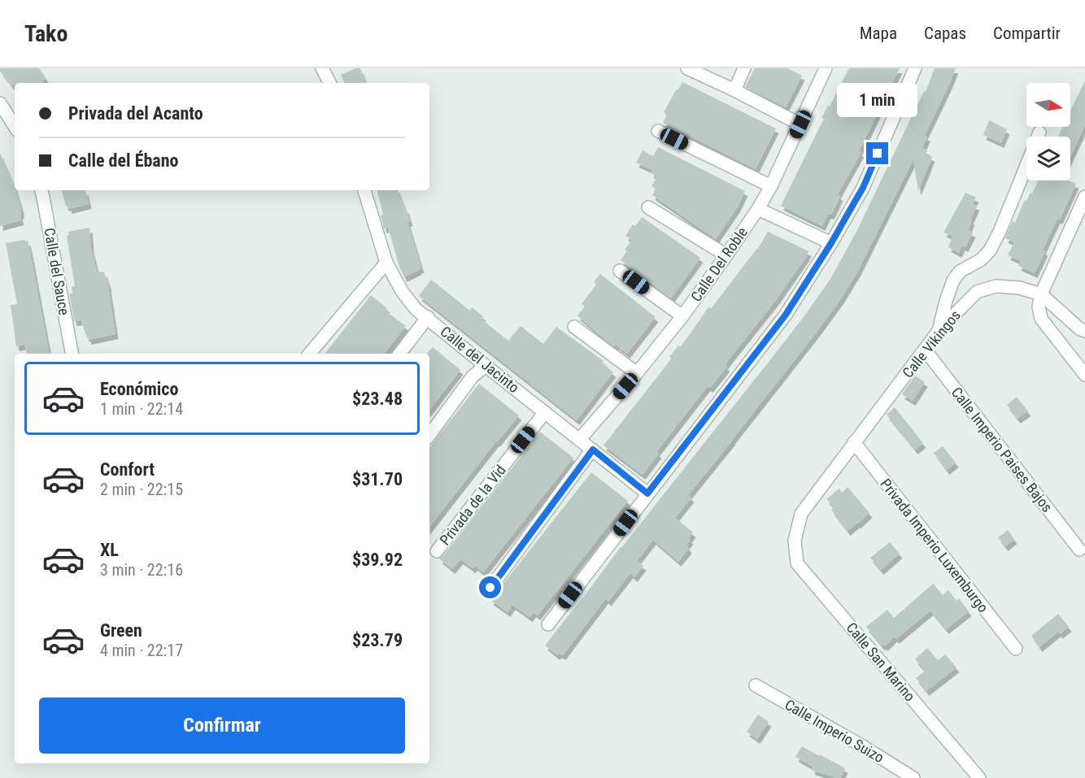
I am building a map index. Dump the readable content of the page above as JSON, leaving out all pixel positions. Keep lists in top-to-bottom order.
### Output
{
  "streets": {
    "street": [
      "Calle Del Roble",
      "Calle del Sauce",
      "Calle Vikingos",
      "Calle del Jacinto",
      "Calle Imperio Paises Bajos",
      "Privada de la Vid",
      "Privada Imperio Luxemburgo",
      "Calle San Marino",
      "Calle Imperio Suizo"
    ]
  },
  "crossings": [
    ["Calle Del Roble", "Calle del Jacinto"],
    ["Calle Vikingos", "Calle Imperio Paises Bajos"],
    ["Calle Vikingos", "Privada Imperio Luxemburgo"],
    ["Calle Vikingos", "Calle San Marino"],
    ["Calle del Jacinto", "Privada de la Vid"]
  ],
  "north": "right",
  "page": {
    "header": "Tako",
    "nav": ["Mapa", "Capas", "Compartir"],
    "bubble": "1 min",
    "banner": ["Privada del Acanto", "Calle del Ébano"],
    "list": [
      {
        "name": "Económico",
        "note": "1 min · 22:14",
        "value": "$23.48"
      },
      {
        "name": "Confort",
        "note": "2 min · 22:15",
        "value": "$31.70"
      },
      {
        "name": "XL",
        "note": "3 min · 22:16",
        "value": "$39.92"
      },
      {
        "name": "Green",
        "note": "4 min · 22:17",
        "value": "$23.79"
      }
    ],
    "buttons": "Confirmar"
  }
}
